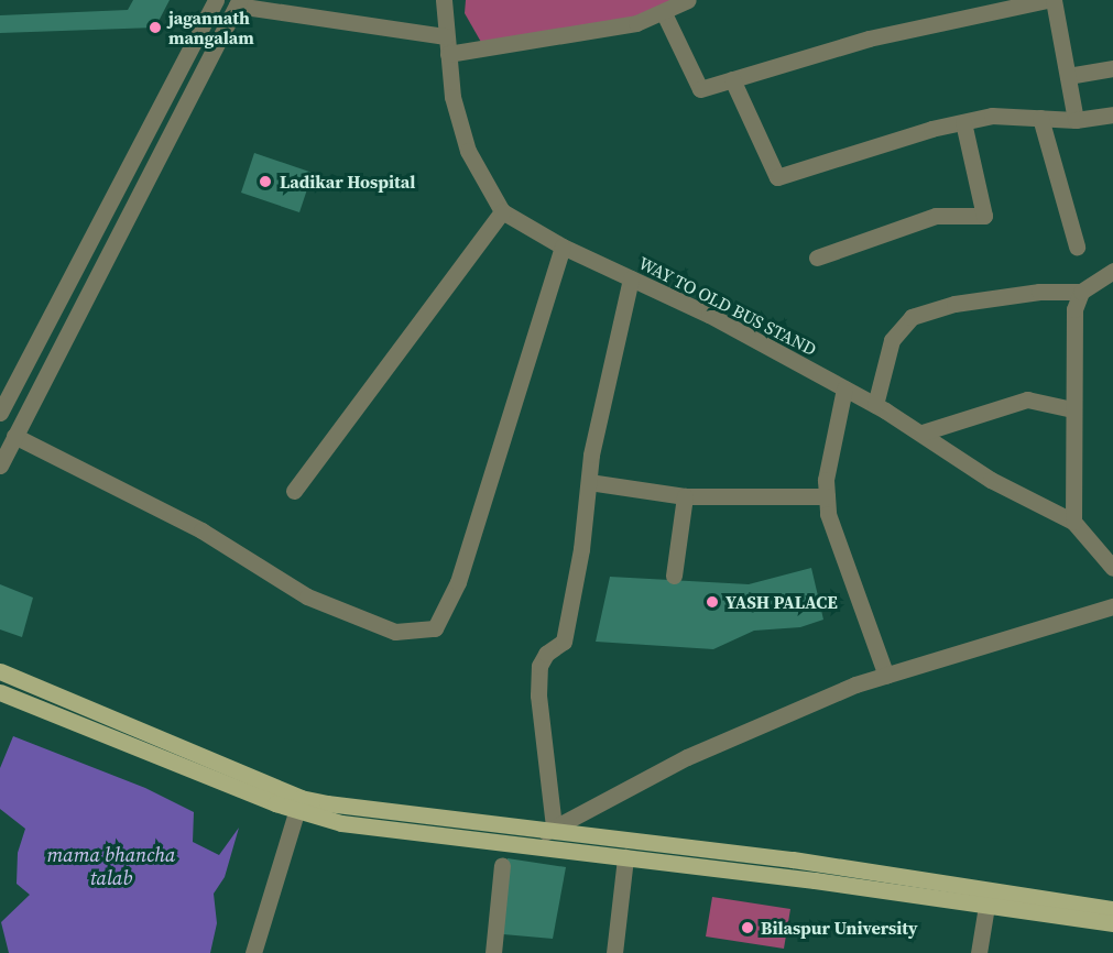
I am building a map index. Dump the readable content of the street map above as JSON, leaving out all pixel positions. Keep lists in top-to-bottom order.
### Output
{
  "streets": {
    "street": ["WAY TO OLD BUS STAND"]
  },
  "water": ["mama bhancha talab"],
  "places": [
    "jagannath mangalam",
    "Ladikar Hospital",
    "YASH PALACE",
    "Bilaspur University"
  ]
}
